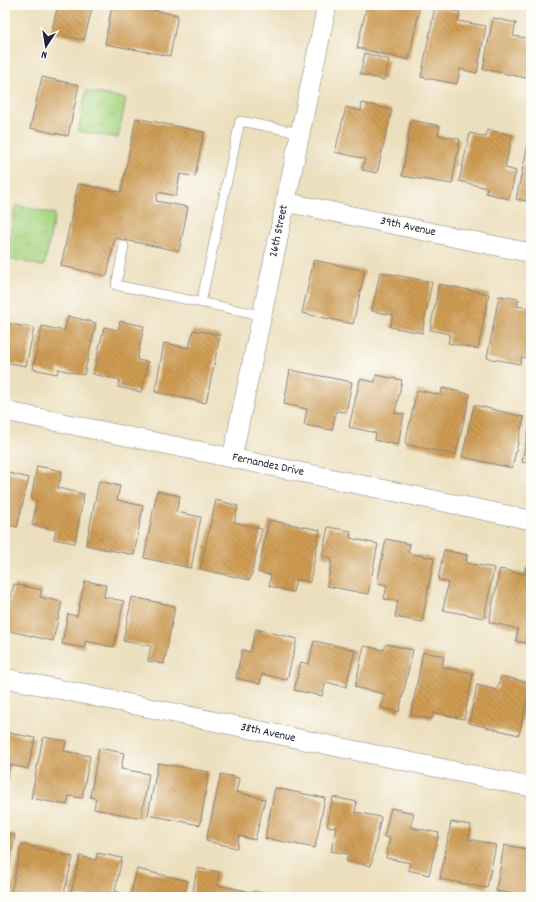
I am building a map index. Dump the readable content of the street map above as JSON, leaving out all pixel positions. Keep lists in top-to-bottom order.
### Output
{
  "streets": {
    "street": [
      "39th Avenue",
      "26th Street",
      "Fernandez Drive",
      "38th Avenue"
    ]
  },
  "crossings": [
    ["39th Avenue", "26th Street"],
    ["26th Street", "Fernandez Drive"]
  ],
  "north": "bottom"
}
